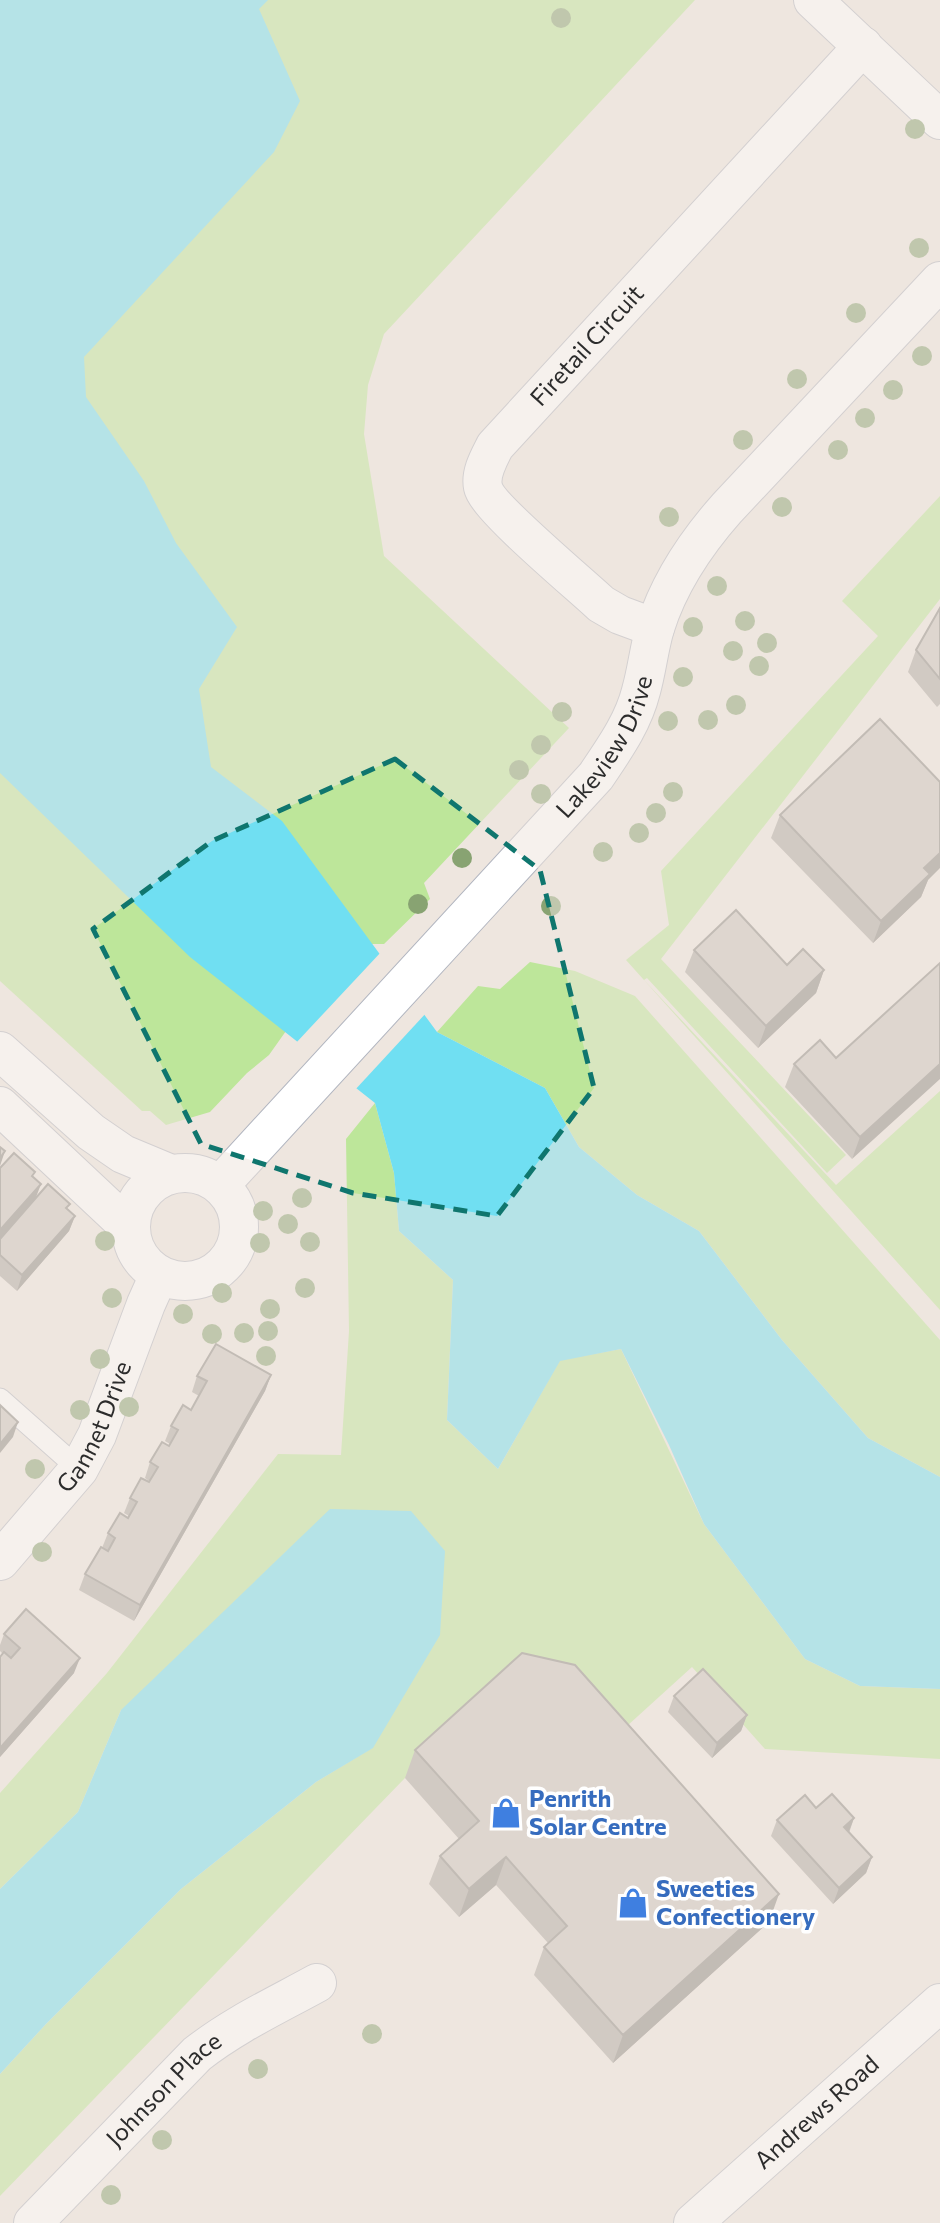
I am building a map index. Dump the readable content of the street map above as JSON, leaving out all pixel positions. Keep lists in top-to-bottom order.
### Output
{
  "streets": {
    "street": [
      "Firetail Circuit",
      "Lakeview Drive",
      "Gannet Drive",
      "Johnson Place",
      "Andrews Road"
    ]
  },
  "crossings": [
    ["Firetail Circuit", "Lakeview Drive"],
    ["Lakeview Drive", "Gannet Drive"]
  ],
  "places": {
    "shop": ["Penrith Solar Centre", "Sweeties Confectionery"]
  }
}
